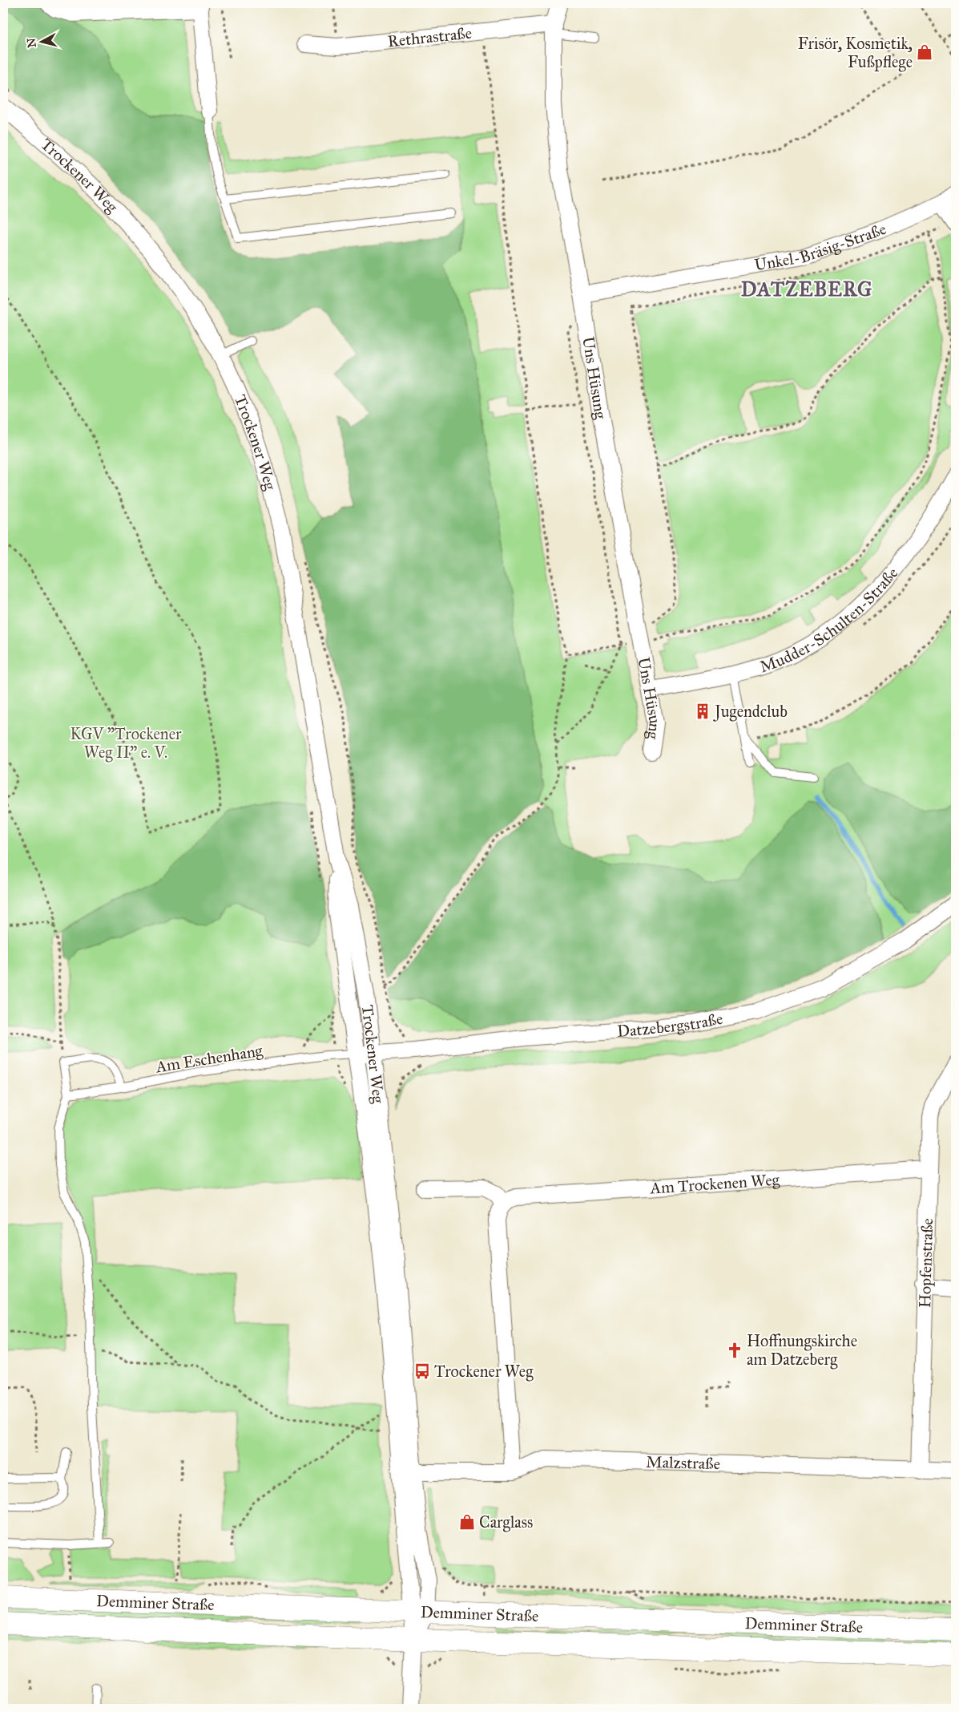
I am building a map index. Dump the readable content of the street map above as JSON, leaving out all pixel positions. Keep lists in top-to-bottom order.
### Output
{
  "streets": {
    "main road": ["Demminer Straße"],
    "street": [
      "Rethrastraße",
      "Trockener Weg",
      "Unkel-Bräsig-Straße",
      "Uns Hüsung",
      "Mudder-Schulten-Straße",
      "Datzebergstraße",
      "Am Trockenen Weg",
      "Hopfenstraße",
      "Malzstraße"
    ],
    "lane": ["Am Eschenhang"]
  },
  "crossings": [
    ["Rethrastraße", "Uns Hüsung"],
    ["Trockener Weg", "Datzebergstraße"],
    ["Trockener Weg", "Am Eschenhang"],
    ["Trockener Weg", "Malzstraße"],
    ["Trockener Weg", "Demminer Straße"],
    ["Unkel-Bräsig-Straße", "Uns Hüsung"],
    ["Uns Hüsung", "Mudder-Schulten-Straße"],
    ["Datzebergstraße", "Am Eschenhang"],
    ["Am Trockenen Weg", "Hopfenstraße"],
    ["Hopfenstraße", "Malzstraße"]
  ],
  "districts": ["DATZEBERG"],
  "parks": ["KGV \"Trockener Weg II\" e. V."],
  "places": {
    "shop": ["Frisör, Kosmetik, Fußpflege", "Carglass"],
    "building": ["Jugendclub"],
    "church": ["Hoffnungskirche am Datzeberg"],
    "bus stop": ["Trockener Weg"]
  },
  "north": "left"
}
